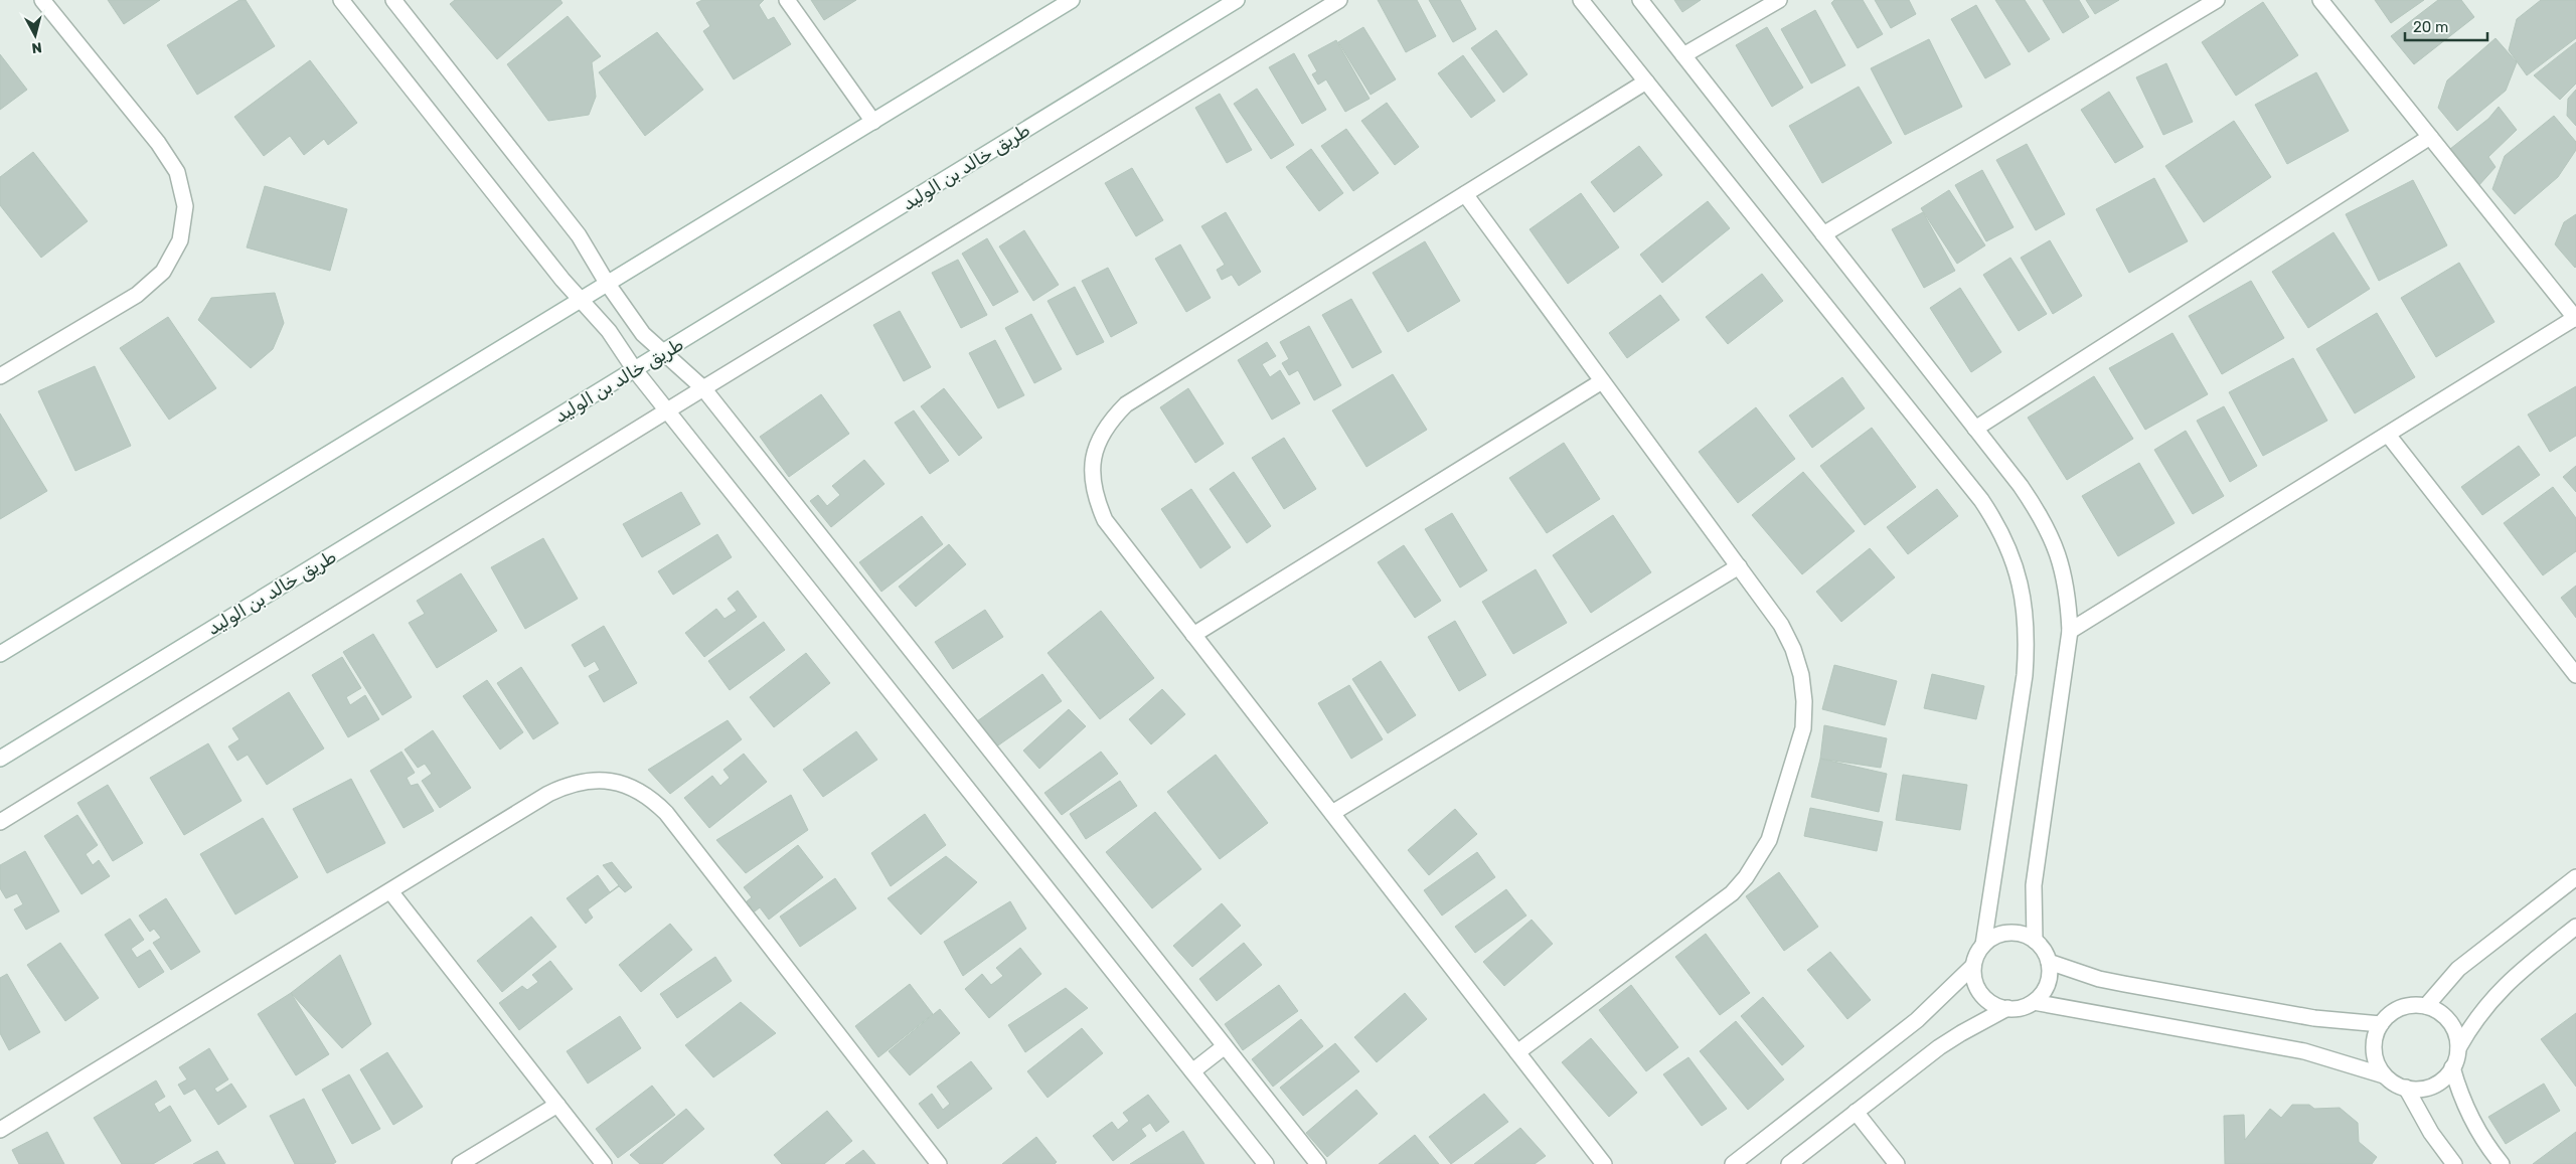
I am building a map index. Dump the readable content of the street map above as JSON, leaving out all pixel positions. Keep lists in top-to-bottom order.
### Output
{
  "streets": {
    "street": ["طريق خالد بن الوليد"]
  },
  "scale_bar": "20 m",
  "north": "bottom"
}
